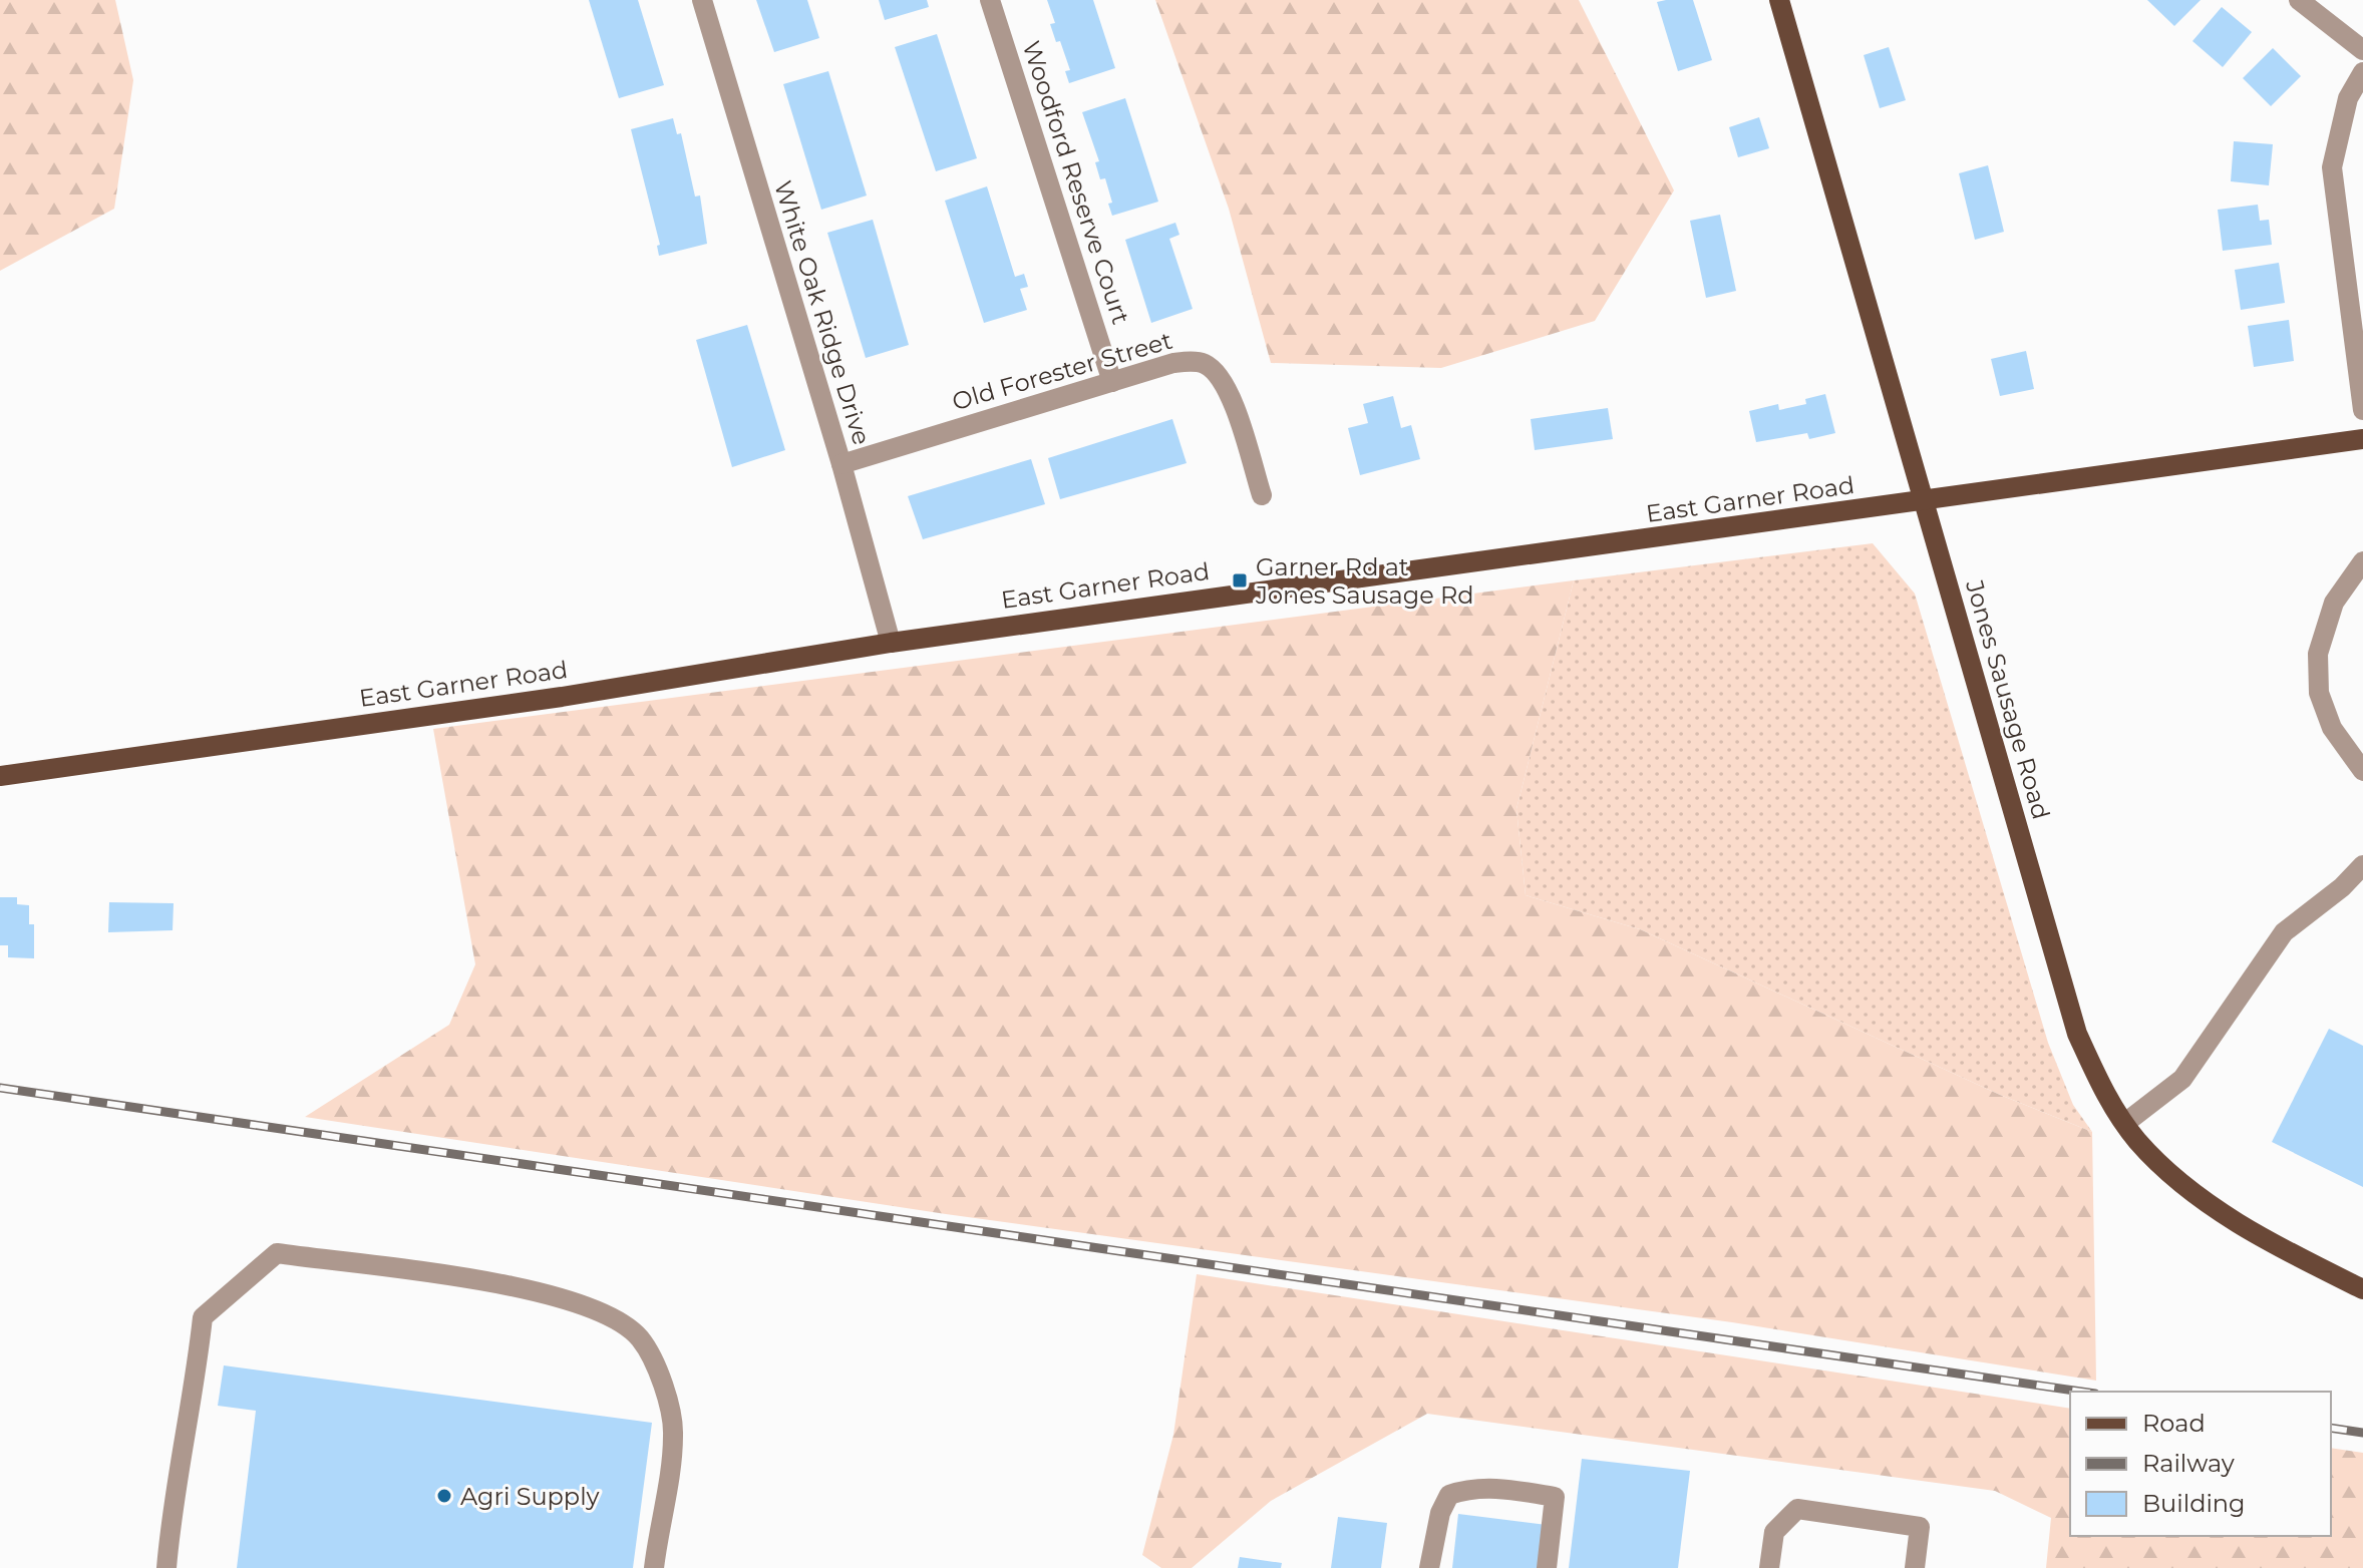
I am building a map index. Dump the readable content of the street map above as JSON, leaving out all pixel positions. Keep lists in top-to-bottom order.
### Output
{
  "streets": {
    "main road": ["East Garner Road", "Jones Sausage Road"],
    "street": ["Woodford Reserve Court", "White Oak Ridge Drive", "Old Forester Street"]
  },
  "crossings": [
    ["Woodford Reserve Court", "Old Forester Street"],
    ["White Oak Ridge Drive", "Old Forester Street"],
    ["White Oak Ridge Drive", "East Garner Road"],
    ["East Garner Road", "Jones Sausage Road"]
  ],
  "places": {
    "transit": ["Garner Rd at Jones Sausage Rd"],
    "other": ["Agri Supply"]
  },
  "legend": ["Road", "Railway", "Building"]
}
